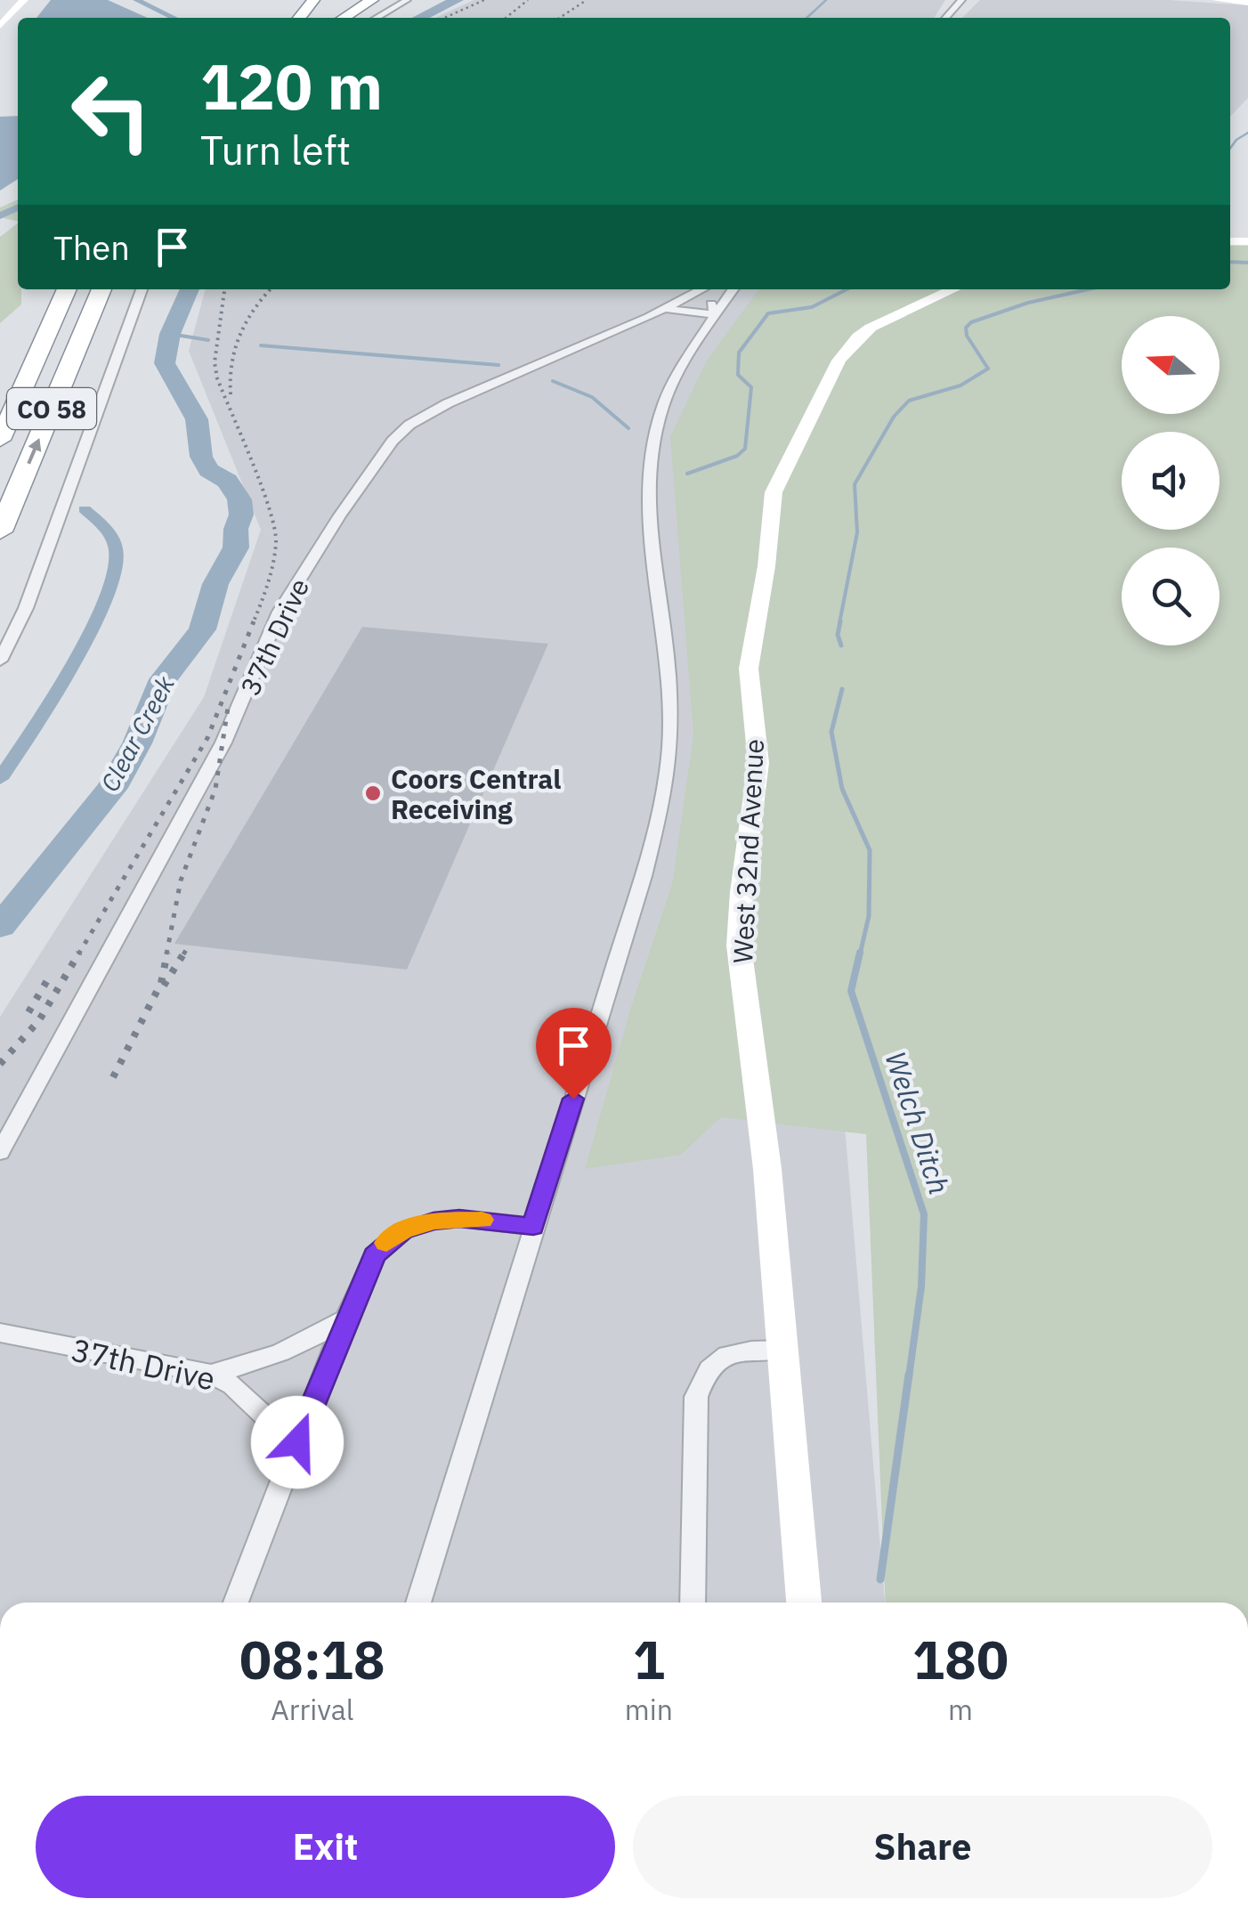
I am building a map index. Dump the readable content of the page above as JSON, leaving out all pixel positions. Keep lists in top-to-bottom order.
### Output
{
  "streets": {
    "highway": ["CO 58"],
    "street": ["37th Drive", "West 32nd Avenue"]
  },
  "water": ["Clear Creek", "Welch Ditch"],
  "places": ["Coors Central Receiving"],
  "north": "left",
  "page": {
    "turn": ["120 m", "Turn left"],
    "then": "Then",
    "eta": [
      "08:18",
      "Arrival",
      "1",
      "min",
      "180",
      "m"
    ],
    "buttons": ["Exit", "Share"]
  }
}
